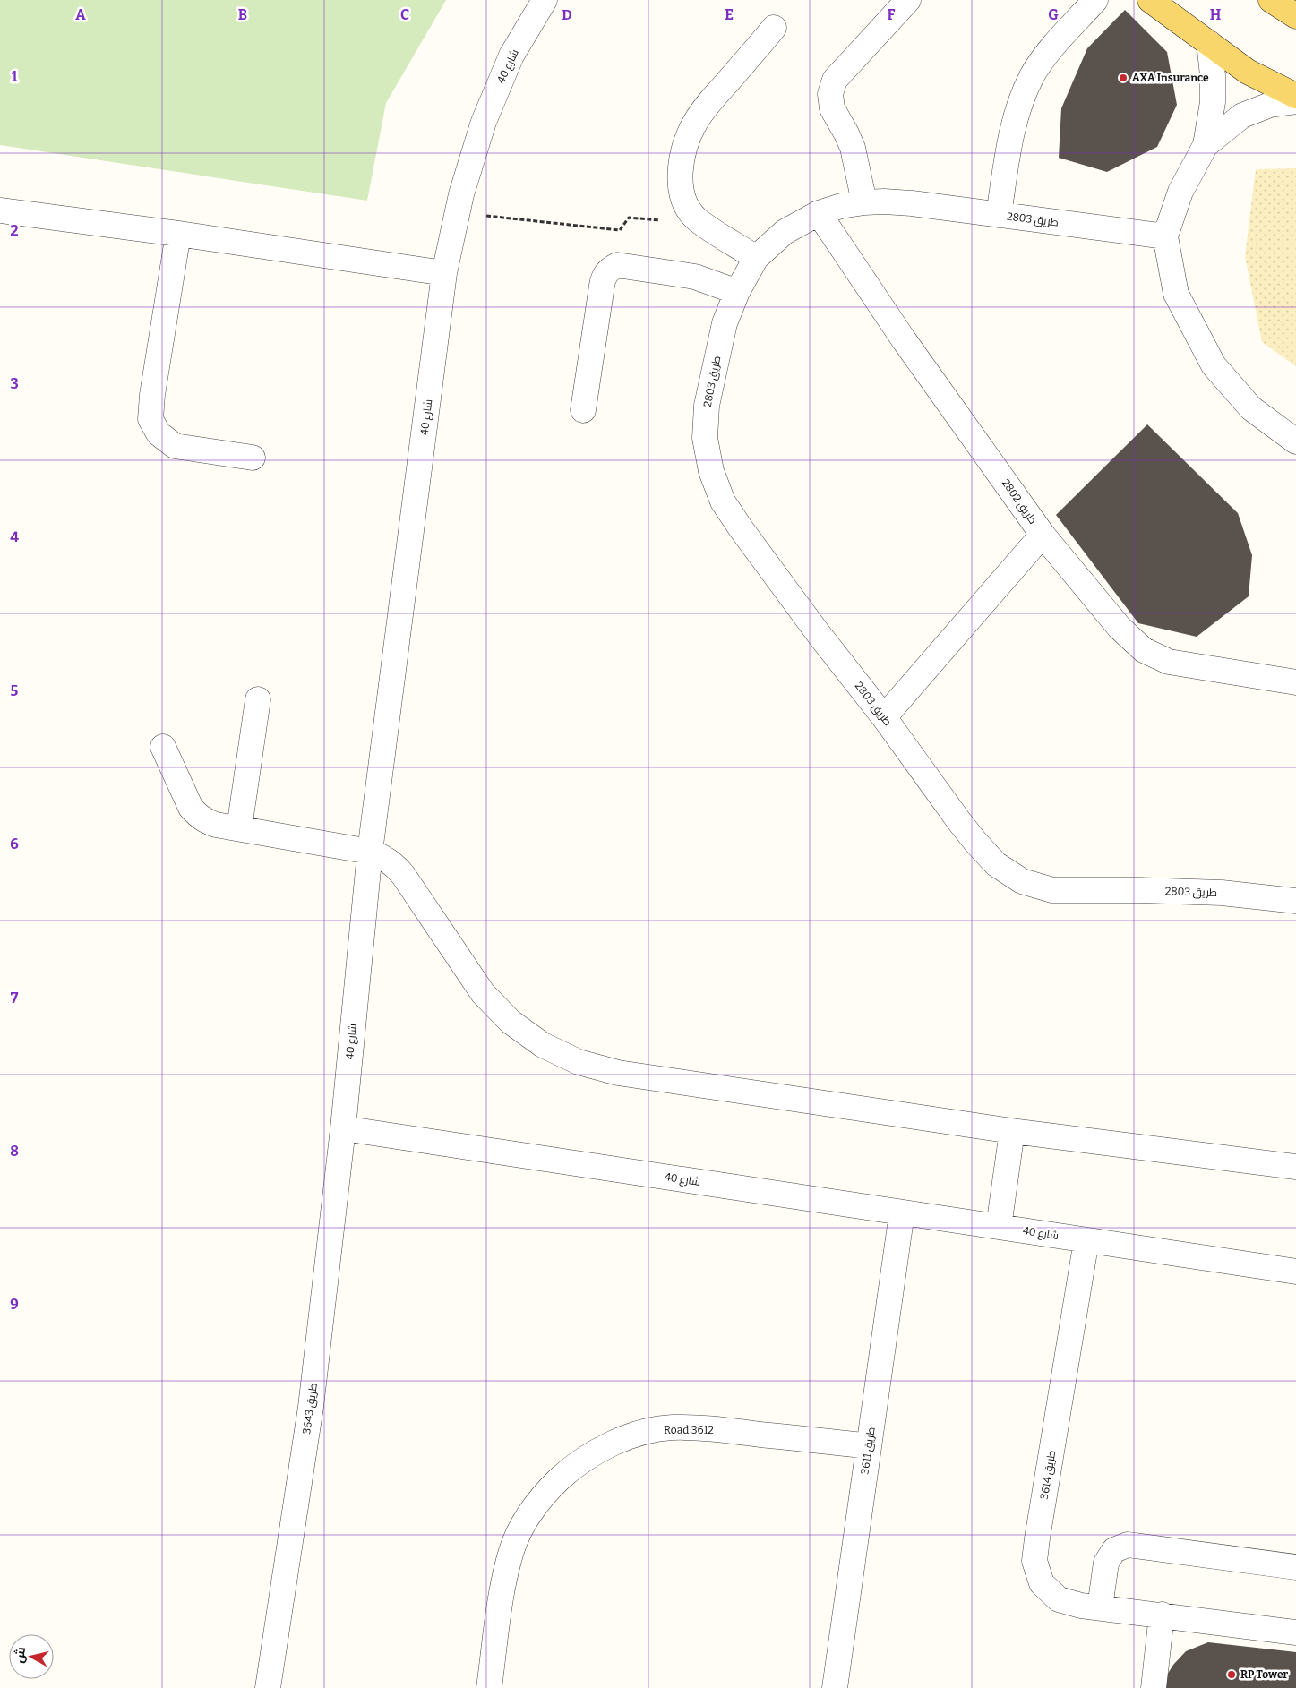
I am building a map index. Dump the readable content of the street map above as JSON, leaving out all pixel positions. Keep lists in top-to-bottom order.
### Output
{
  "streets": {
    "street": [
      "شارع 40",
      "طريق 2803",
      "طريق 2802",
      "طريق 3643",
      "Road 3612",
      "طريق 3611",
      "طريق 3614"
    ]
  },
  "crossings": [
    ["شارع 40", "طريق 3643"],
    ["شارع 40", "طريق 3611"],
    ["شارع 40", "طريق 3614"],
    ["طريق 2803", "طريق 2802"],
    ["Road 3612", "طريق 3611"]
  ],
  "places": ["AXA Insurance", "RP Tower"],
  "north": "left",
  "grid": {
    "columns": [
      "A",
      "B",
      "C",
      "D",
      "E",
      "F",
      "G",
      "H"
    ],
    "rows": [
      "1",
      "2",
      "3",
      "4",
      "5",
      "6",
      "7",
      "8",
      "9"
    ]
  }
}
